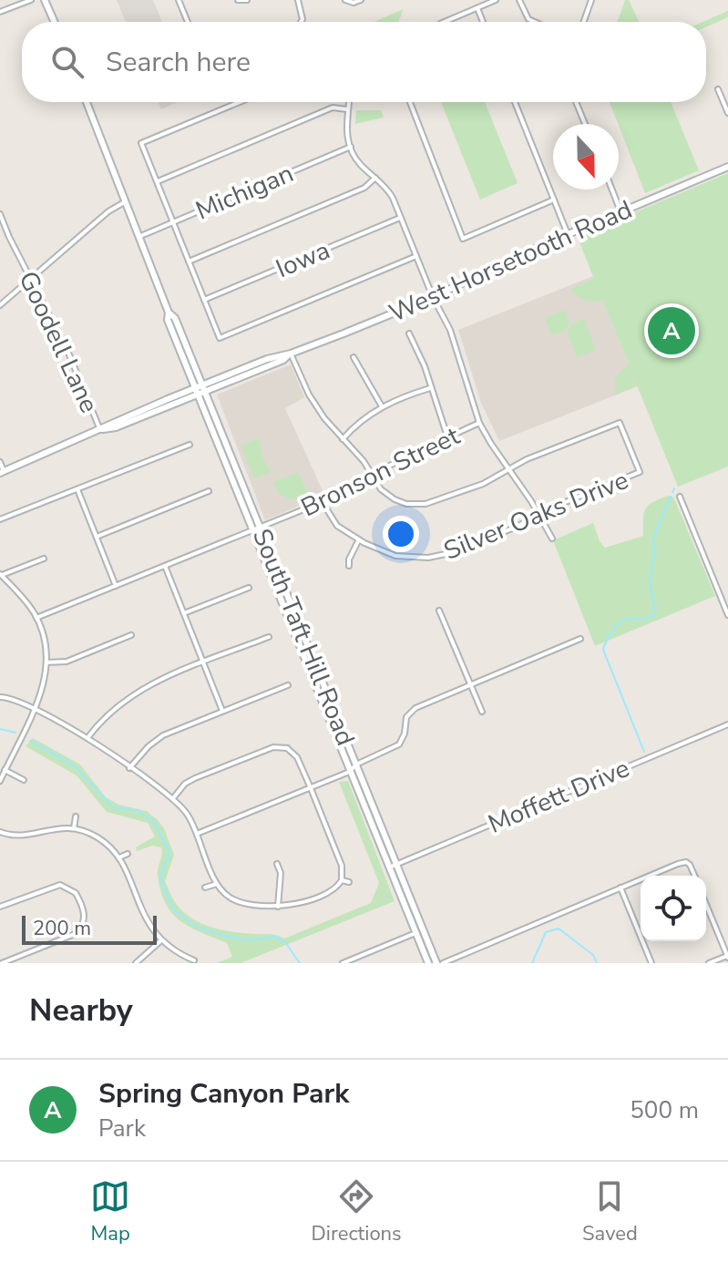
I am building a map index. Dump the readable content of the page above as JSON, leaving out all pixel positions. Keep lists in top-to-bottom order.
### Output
{
  "streets": {
    "main road": ["West Horsetooth Road", "South Taft Hill Road"],
    "street": [
      "Michigan",
      "Iowa",
      "Goodell Lane",
      "Bronson Street",
      "Silver Oaks Drive",
      "Moffett Drive"
    ]
  },
  "crossings": [
    ["Michigan", "South Taft Hill Road"],
    ["West Horsetooth Road", "Goodell Lane"],
    ["West Horsetooth Road", "South Taft Hill Road"],
    ["Bronson Street", "Silver Oaks Drive"],
    ["Bronson Street", "South Taft Hill Road"],
    ["South Taft Hill Road", "Moffett Drive"]
  ],
  "scale_bar": "200 m",
  "north": "bottom",
  "page": {
    "search": "Search here",
    "pins": "A",
    "scale": "200 m",
    "heading": "Nearby",
    "list": [
      {
        "mark": "A",
        "name": "Spring Canyon Park",
        "note": "Park",
        "value": "500 m"
      }
    ],
    "nav": ["Map", "Directions", "Saved"]
  }
}
